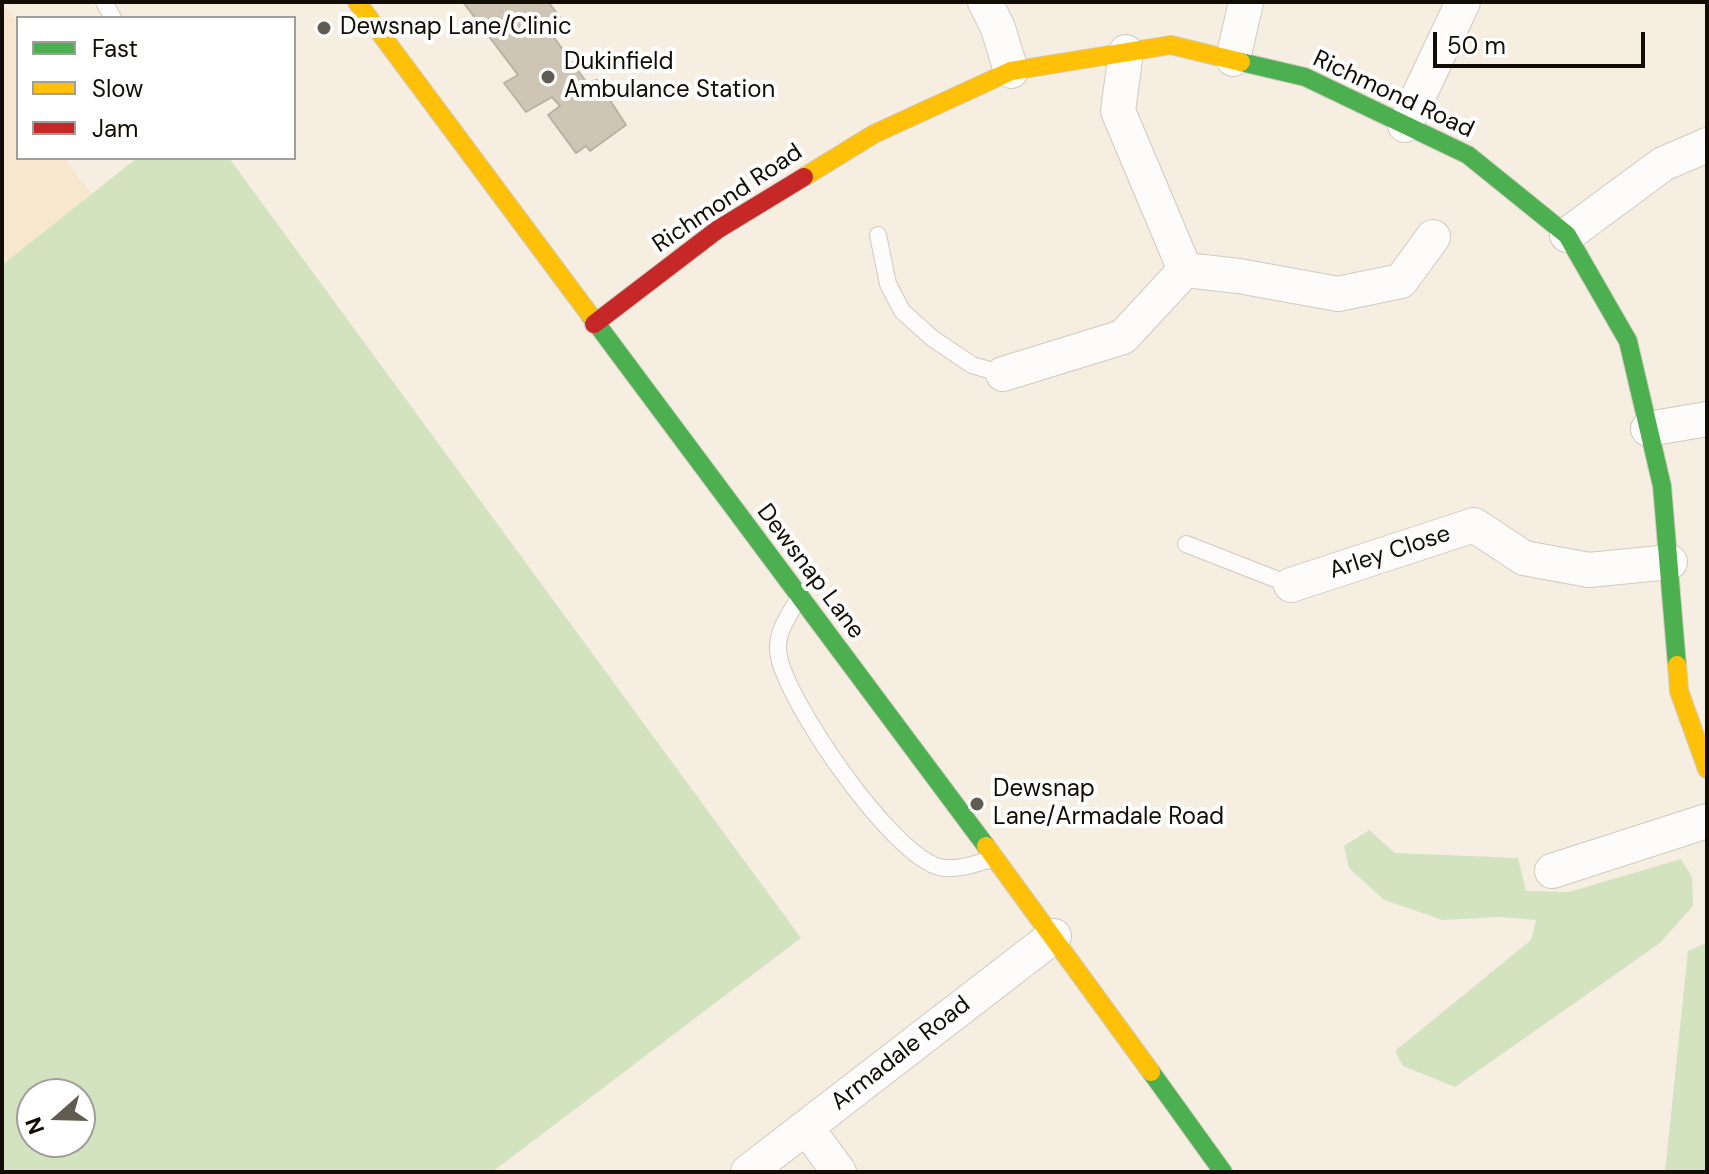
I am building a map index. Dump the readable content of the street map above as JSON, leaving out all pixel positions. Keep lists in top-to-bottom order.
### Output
{
  "streets": {
    "street": [
      "Richmond Road",
      "Arley Close",
      "Dewsnap Lane",
      "Armadale Road"
    ]
  },
  "crossings": [
    ["Richmond Road", "Arley Close"],
    ["Richmond Road", "Dewsnap Lane"],
    ["Dewsnap Lane", "Armadale Road"]
  ],
  "places": ["Dewsnap Lane/Clinic", "Dukinfield Ambulance Station", "Dewsnap Lane/Armadale Road"],
  "legend": ["Fast", "Slow", "Jam"],
  "scale_bar": "50 m",
  "north": "left"
}
